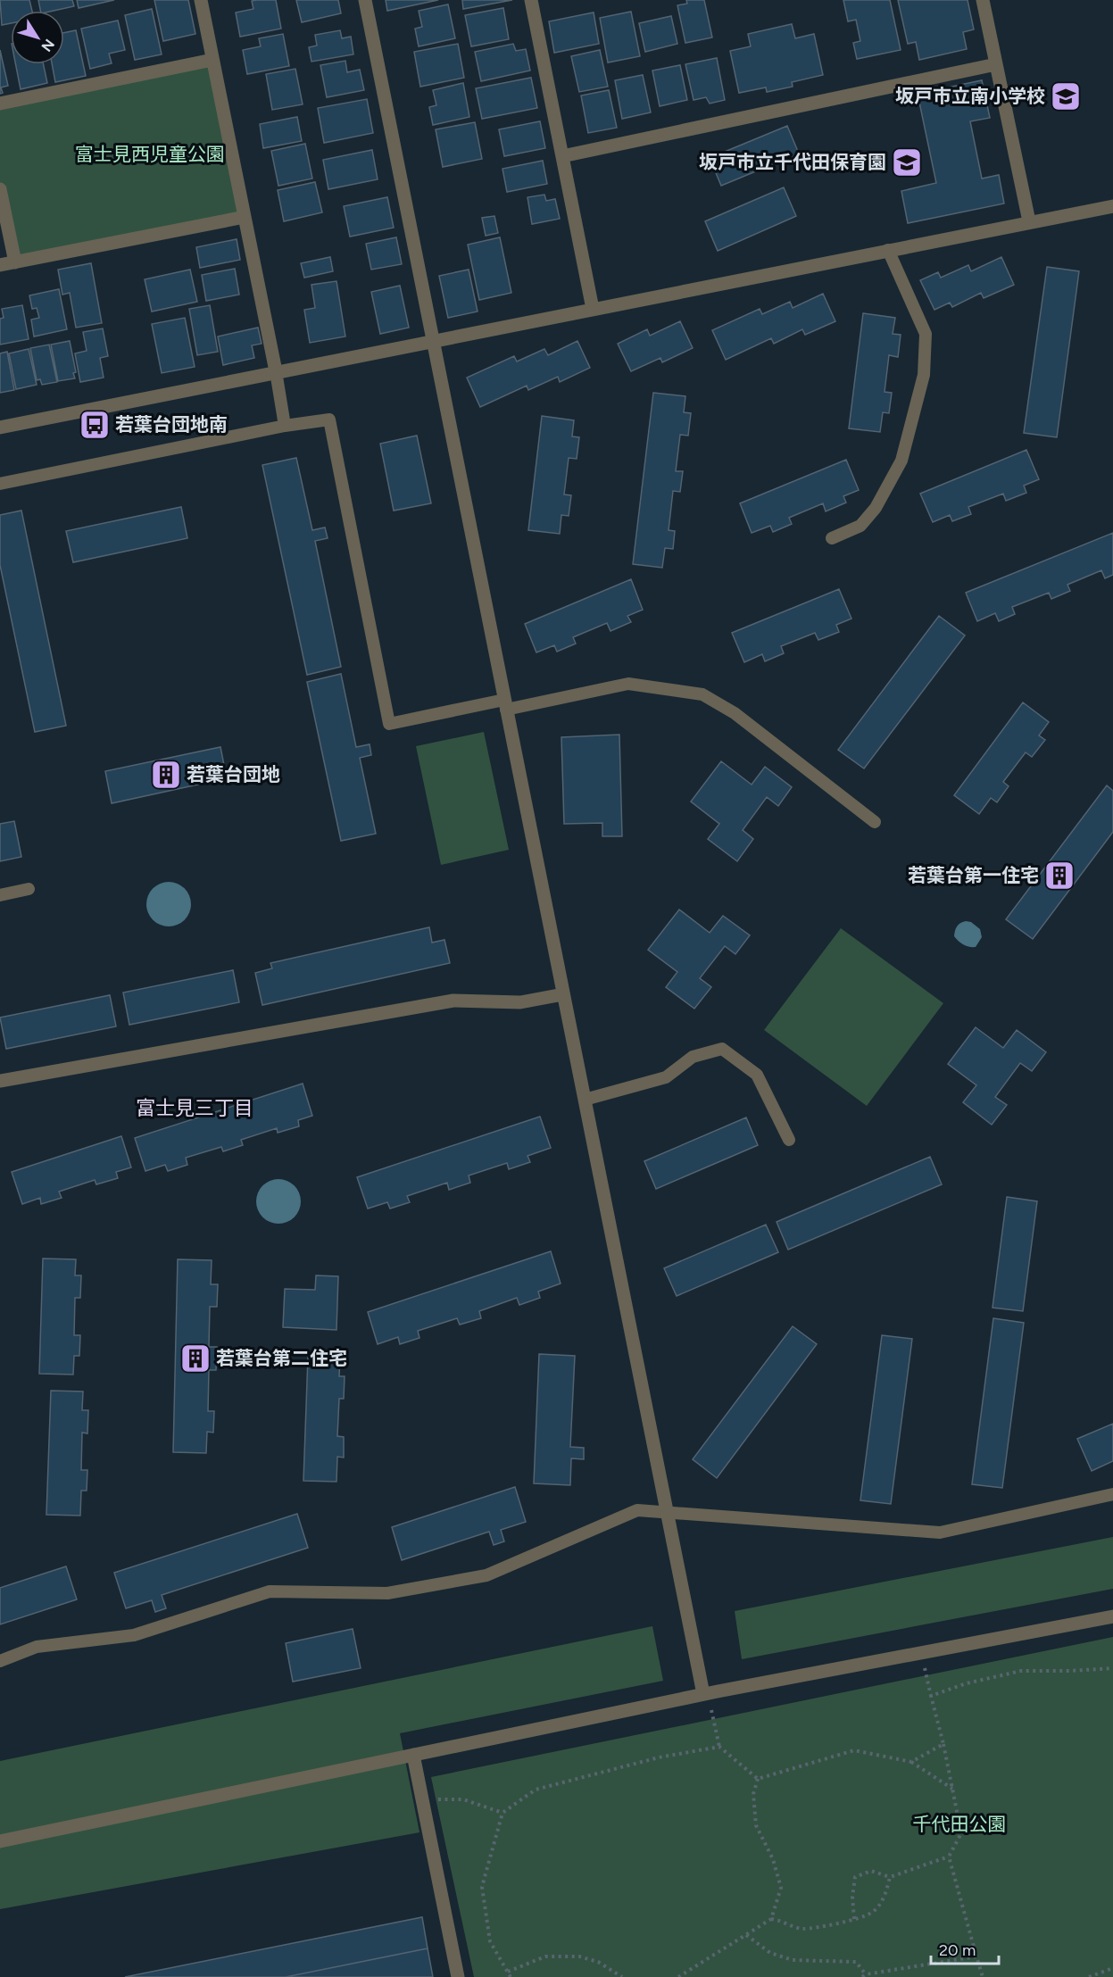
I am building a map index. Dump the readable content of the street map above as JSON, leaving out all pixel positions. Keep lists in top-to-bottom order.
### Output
{
  "districts": ["富士見三丁目"],
  "parks": ["富士見西児童公園", "千代田公園"],
  "places": {
    "school or university": ["坂戸市立南小学校", "坂戸市立千代田保育園"],
    "bus stop": ["若葉台団地南"],
    "building": ["若葉台団地", "若葉台第一住宅", "若葉台第二住宅"]
  },
  "scale_bar": "20 m",
  "north": "bottom right"
}
